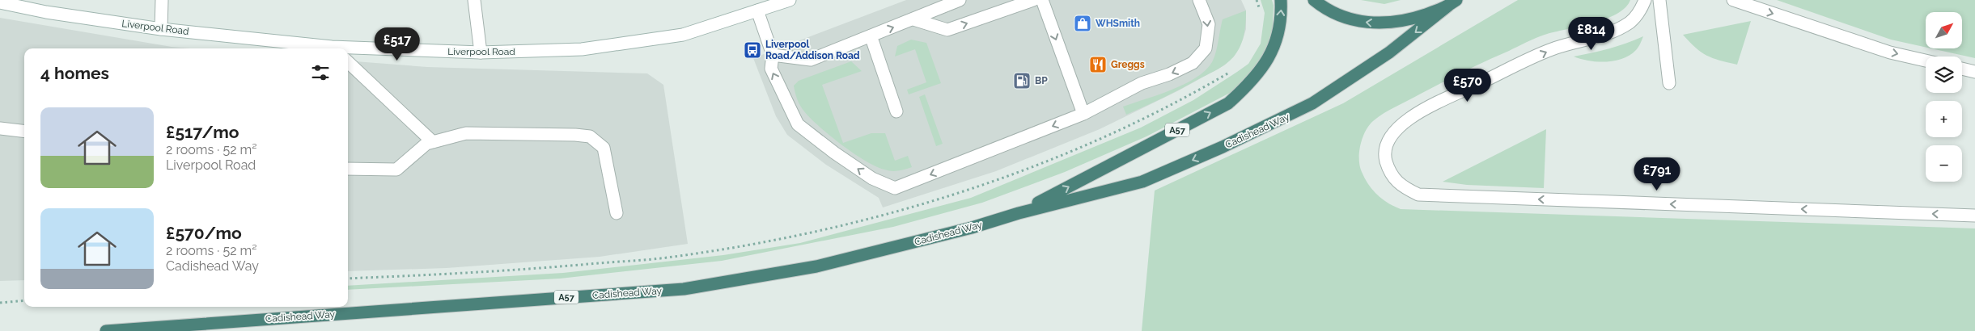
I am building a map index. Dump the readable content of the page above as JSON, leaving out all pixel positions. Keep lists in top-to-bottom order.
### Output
{
  "streets": {
    "highway": ["A57", "Cadishead Way"],
    "street": ["Liverpool Road"]
  },
  "crossings": [
    ["A57", "Cadishead Way"]
  ],
  "places": {
    "shop": ["WHSmith"],
    "bus stop": ["Liverpool Road/Addison Road"],
    "restaurant": ["Greggs"],
    "fuel station": ["BP"]
  },
  "north": "top right",
  "page": {
    "map_buttons": ["+", "−"],
    "price": [
      "£814",
      "£517",
      "£570",
      "£791"
    ],
    "heading": "4 homes",
    "list": [
      {
        "name": "£517/mo",
        "note": "2 rooms · 52 m² · Liverpool Road"
      },
      {
        "name": "£570/mo",
        "note": "2 rooms · 52 m² · Cadishead Way"
      }
    ]
  }
}
